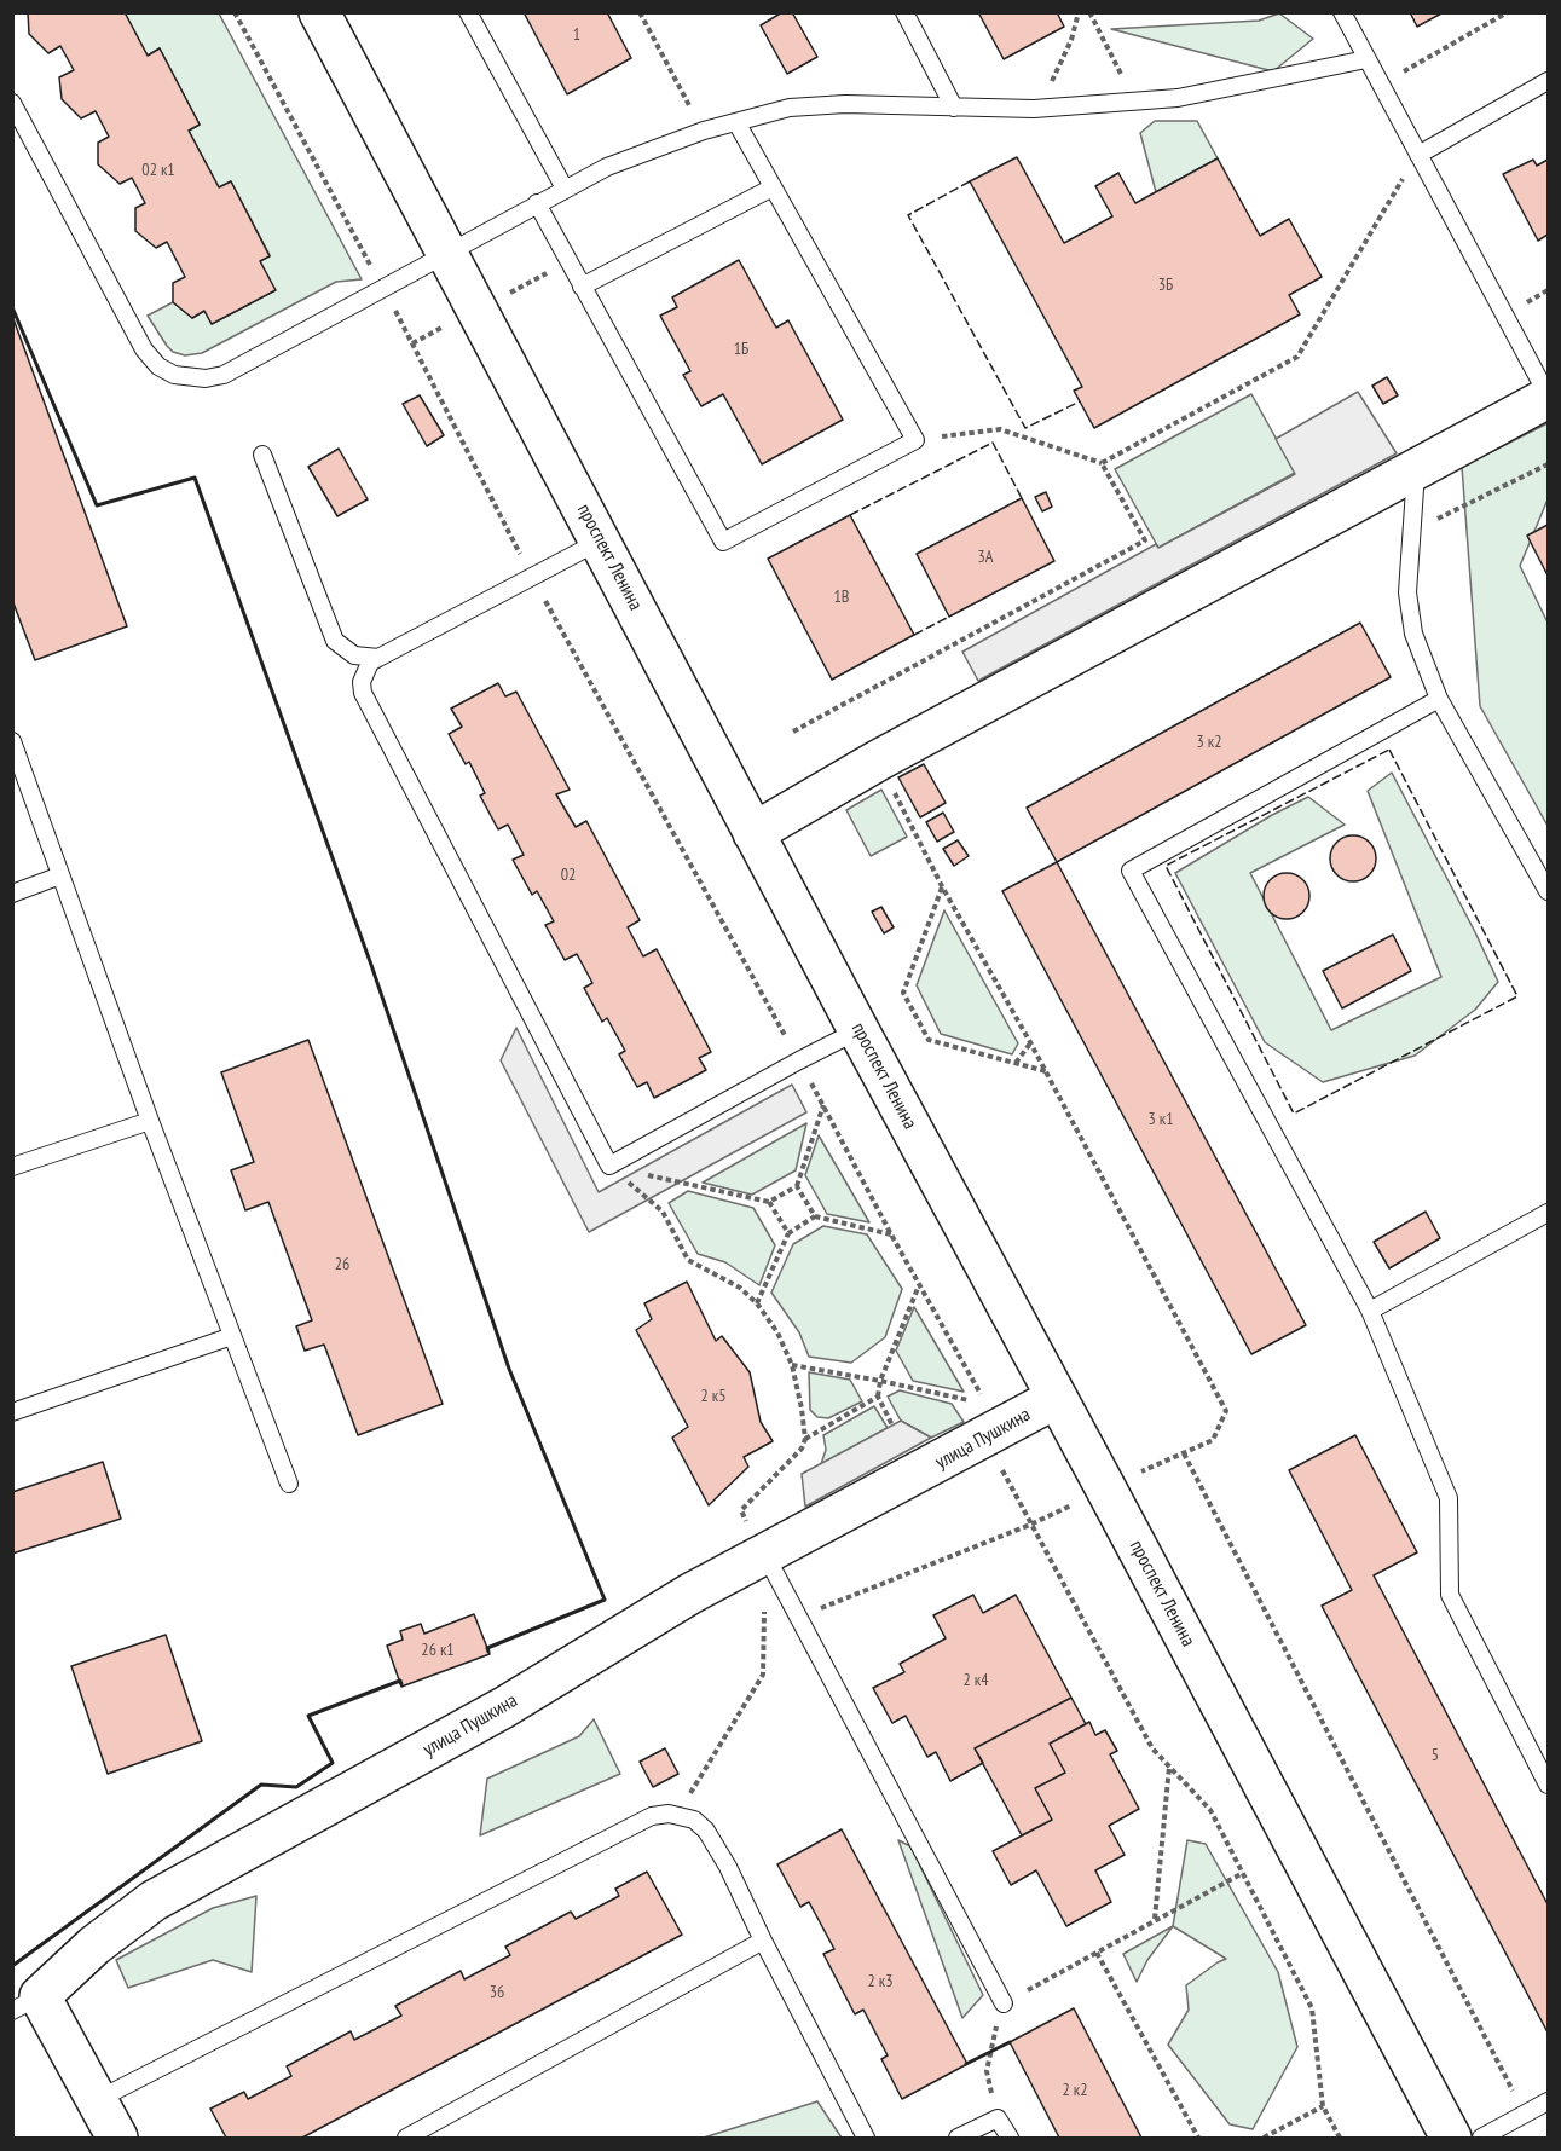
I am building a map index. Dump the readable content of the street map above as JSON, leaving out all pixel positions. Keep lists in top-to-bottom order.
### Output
{
  "streets": {
    "main road": ["проспект Ленина", "улица Пушкина"]
  },
  "crossings": [
    ["проспект Ленина", "улица Пушкина"]
  ],
  "house_numbers": [
    "1",
    "02 к1",
    "3Б",
    "1Б",
    "3А",
    "1В",
    "3 к2",
    "02",
    "3 к1",
    "26",
    "2 к5",
    "26 к1",
    "2 к4",
    "5",
    "2 к3",
    "36",
    "2 к2"
  ]
}
